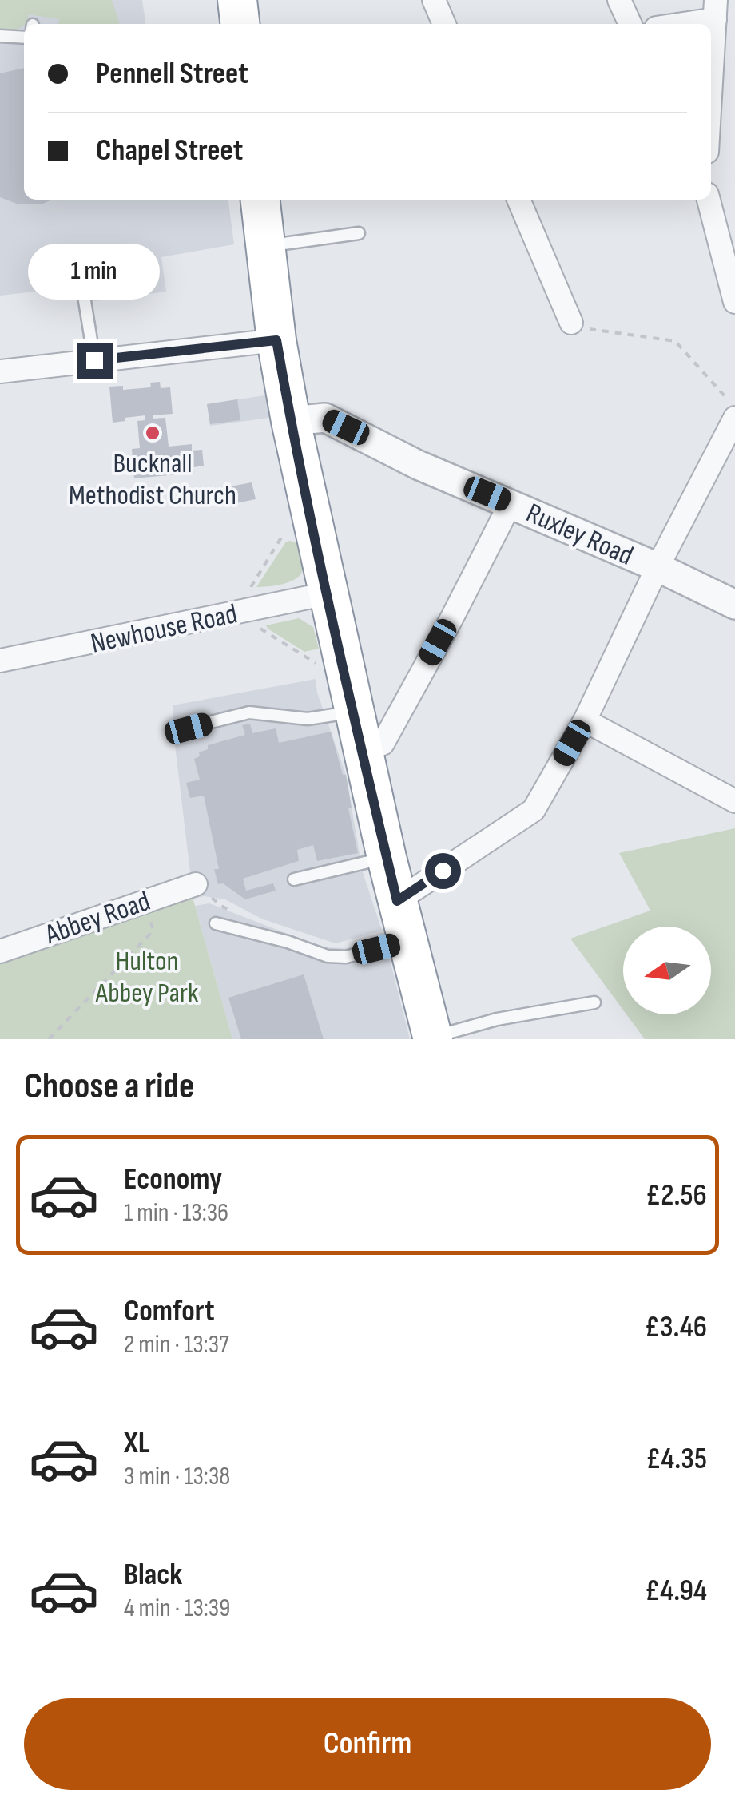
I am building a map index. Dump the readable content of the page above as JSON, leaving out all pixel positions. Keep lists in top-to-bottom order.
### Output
{
  "streets": {
    "street": ["Ruxley Road", "Newhouse Road", "Abbey Road"]
  },
  "parks": ["Hulton Abbey Park"],
  "places": ["Bucknall Methodist Church"],
  "north": "left",
  "page": {
    "banner": ["Pennell Street", "Chapel Street"],
    "bubble": "1 min",
    "heading": "Choose a ride",
    "list": [
      {
        "name": "Economy",
        "note": "1 min · 13:36",
        "value": "£2.56"
      },
      {
        "name": "Comfort",
        "note": "2 min · 13:37",
        "value": "£3.46"
      },
      {
        "name": "XL",
        "note": "3 min · 13:38",
        "value": "£4.35"
      },
      {
        "name": "Black",
        "note": "4 min · 13:39",
        "value": "£4.94"
      }
    ],
    "buttons": "Confirm"
  }
}
